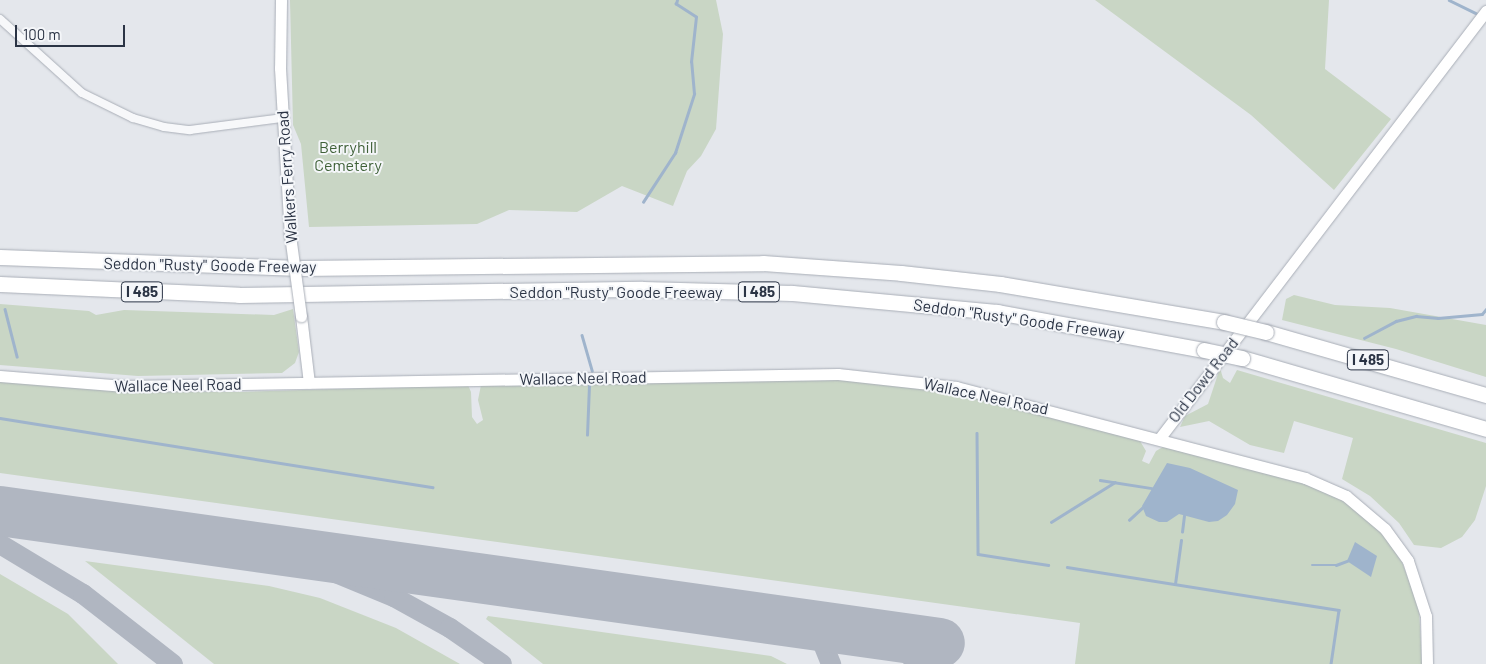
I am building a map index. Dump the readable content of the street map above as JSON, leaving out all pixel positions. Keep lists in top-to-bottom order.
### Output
{
  "streets": {
    "highway": ["Seddon \"Rusty\" Goode Freeway", "I 485"],
    "street": ["Walkers Ferry Road", "Wallace Neel Road", "Old Dowd Road"]
  },
  "crossings": [
    ["Walkers Ferry Road", "Wallace Neel Road"],
    ["Wallace Neel Road", "Old Dowd Road"]
  ],
  "parks": ["Berryhill Cemetery"],
  "scale_bar": "100 m"
}
